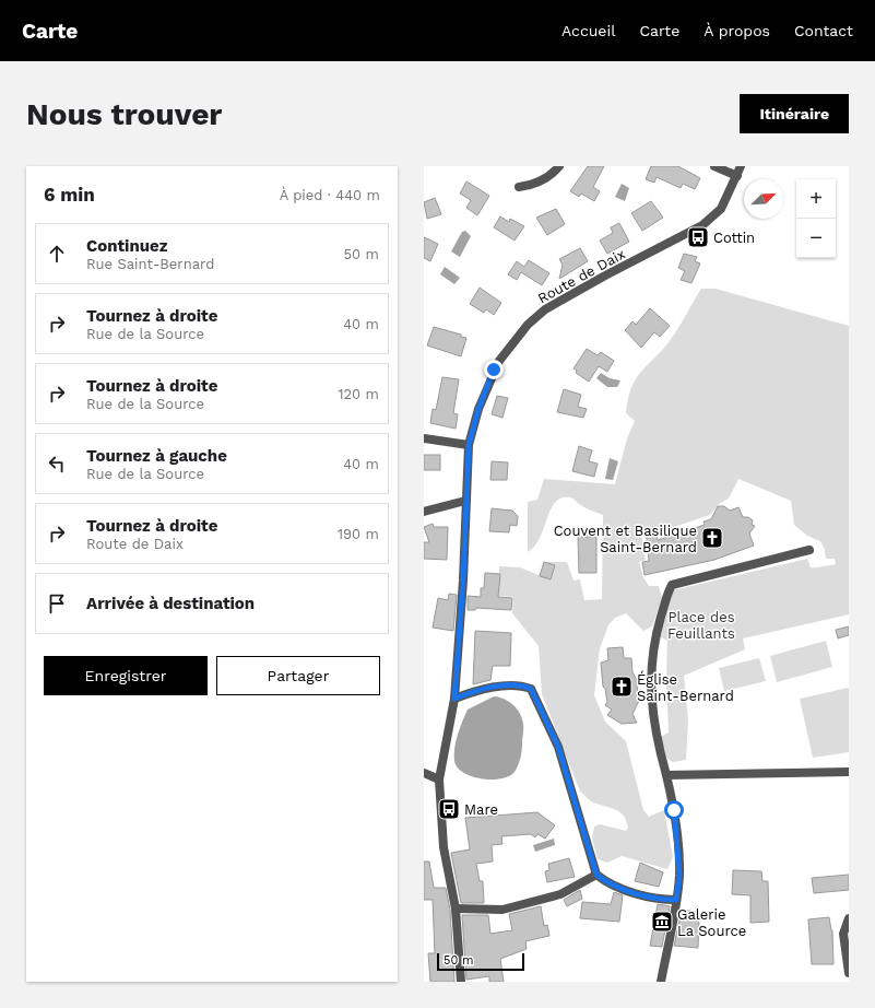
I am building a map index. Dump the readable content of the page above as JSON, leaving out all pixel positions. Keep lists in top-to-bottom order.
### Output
{
  "streets": {
    "street": ["Route de Daix"]
  },
  "parks": ["Place des Feuillants"],
  "places": {
    "bus stop": ["Cottin", "Mare"],
    "church": ["Couvent et Basilique Saint-Bernard", "Église Saint-Bernard"],
    "museum": ["Galerie La Source"]
  },
  "scale_bar": "50 m",
  "north": "top right",
  "page": {
    "header": "Carte",
    "nav": [
      "Accueil",
      "Carte",
      "À propos",
      "Contact"
    ],
    "buttons": [
      "Itinéraire",
      ["Enregistrer", "Partager"]
    ],
    "title": "Nous trouver",
    "heading": ["6 min", "À pied · 440 m"],
    "map_buttons": ["+", "−"],
    "list": [
      ["Continuez", "Rue Saint-Bernard", "50 m"],
      ["Tournez à droite", "Rue de la Source", "40 m"],
      ["Tournez à droite", "Rue de la Source", "120 m"],
      ["Tournez à gauche", "Rue de la Source", "40 m"],
      ["Tournez à droite", "Route de Daix", "190 m"],
      "Arrivée à destination"
    ],
    "scale": "50 m"
  }
}
